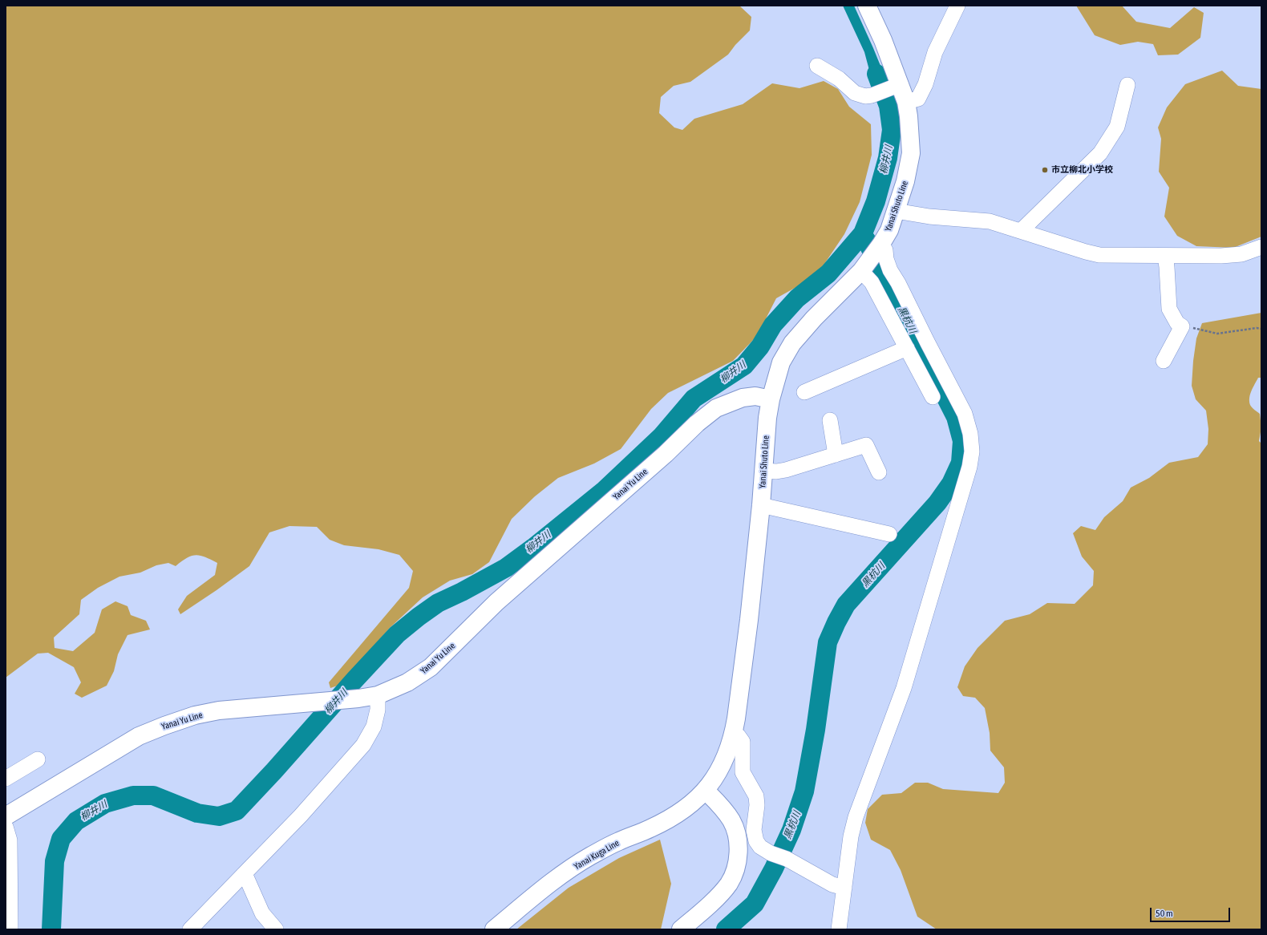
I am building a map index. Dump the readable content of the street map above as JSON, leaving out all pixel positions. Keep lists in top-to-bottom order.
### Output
{
  "streets": {
    "main road": ["Yanai Shuto Line", "Yanai Yu Line", "Yanai Kuga Line"]
  },
  "crossings": [
    ["Yanai Shuto Line", "Yanai Yu Line"],
    ["Yanai Shuto Line", "Yanai Kuga Line"]
  ],
  "water": ["柳井川", "黒杭川"],
  "places": ["市立柳北小学校"],
  "scale_bar": "50 m"
}
